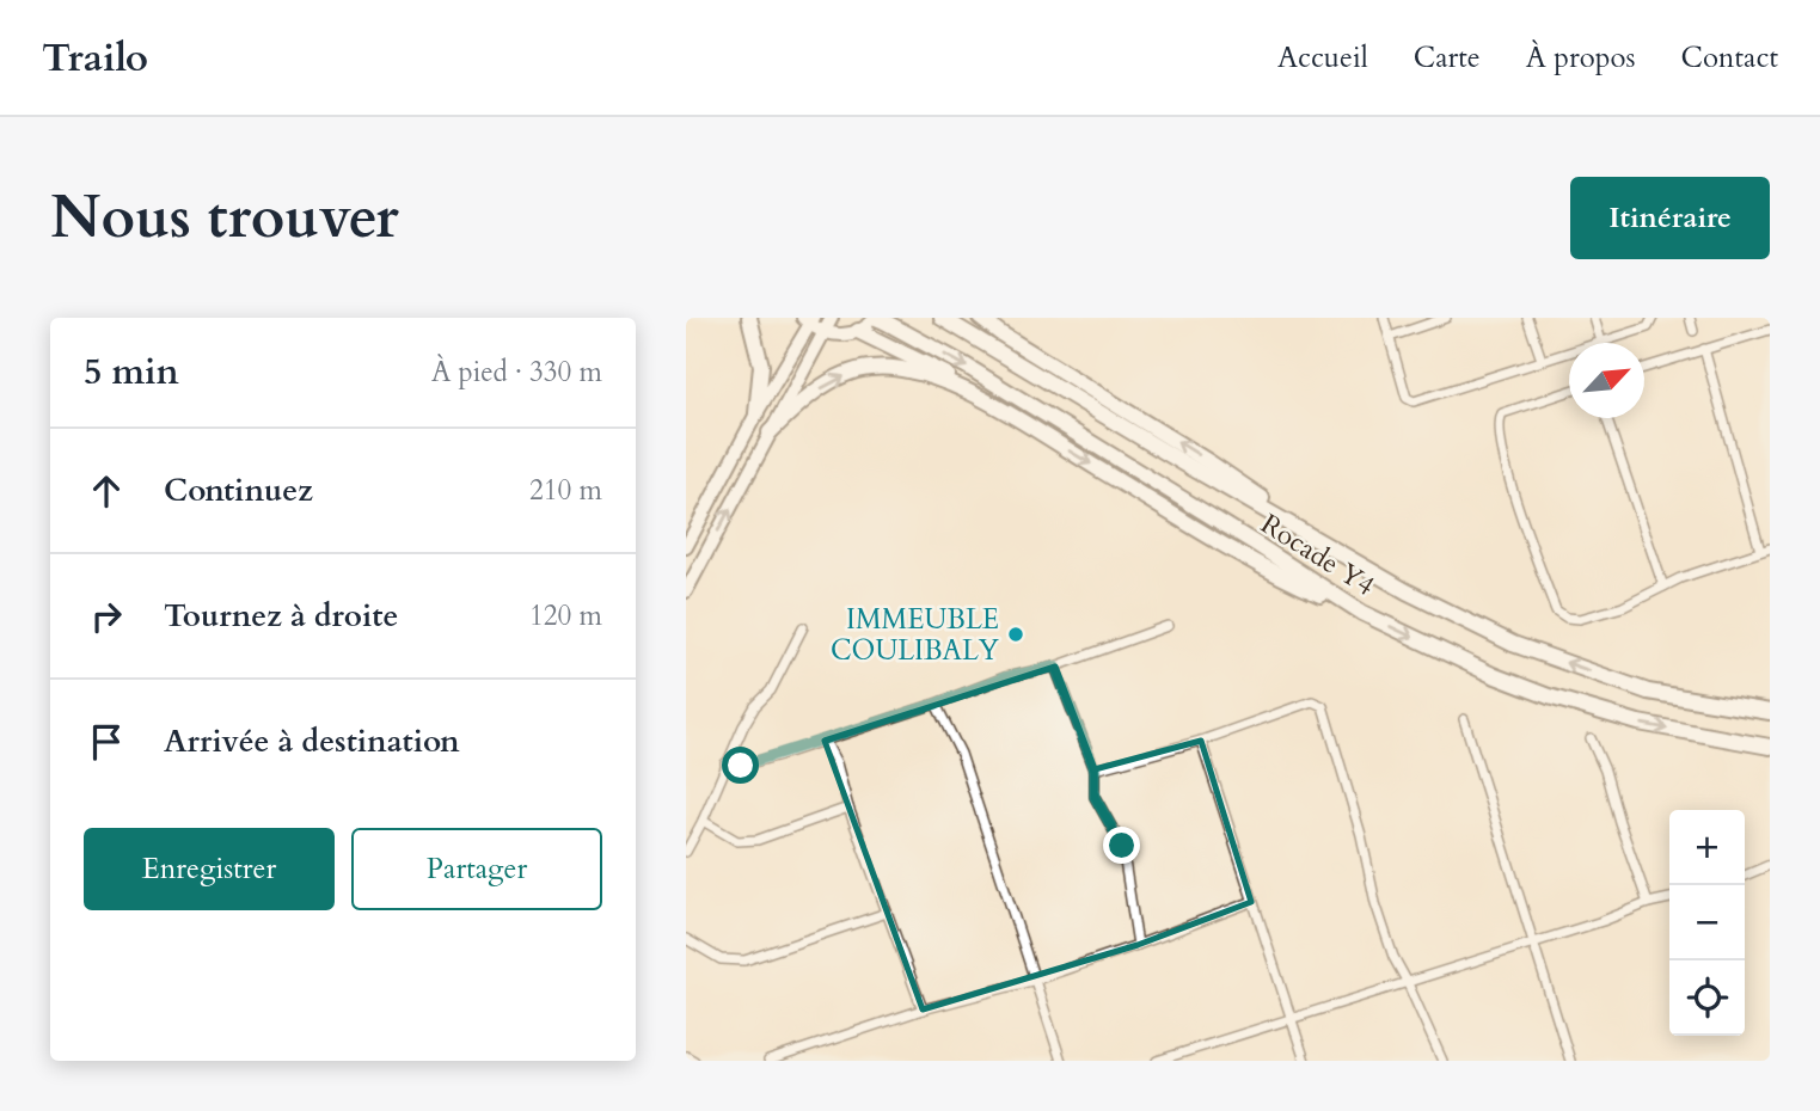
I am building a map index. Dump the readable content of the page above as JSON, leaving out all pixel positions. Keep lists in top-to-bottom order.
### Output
{
  "streets": {
    "highway": ["Rocade Y4"]
  },
  "places": ["IMMEUBLE COULIBALY"],
  "north": "top right",
  "page": {
    "header": "Trailo",
    "nav": [
      "Accueil",
      "Carte",
      "À propos",
      "Contact"
    ],
    "buttons": [
      "Itinéraire",
      ["Enregistrer", "Partager"]
    ],
    "title": "Nous trouver",
    "heading": ["5 min", "À pied · 330 m"],
    "list": [
      ["Continuez", "210 m"],
      ["Tournez à droite", "120 m"],
      "Arrivée à destination"
    ],
    "map_buttons": ["+", "−"]
  }
}
